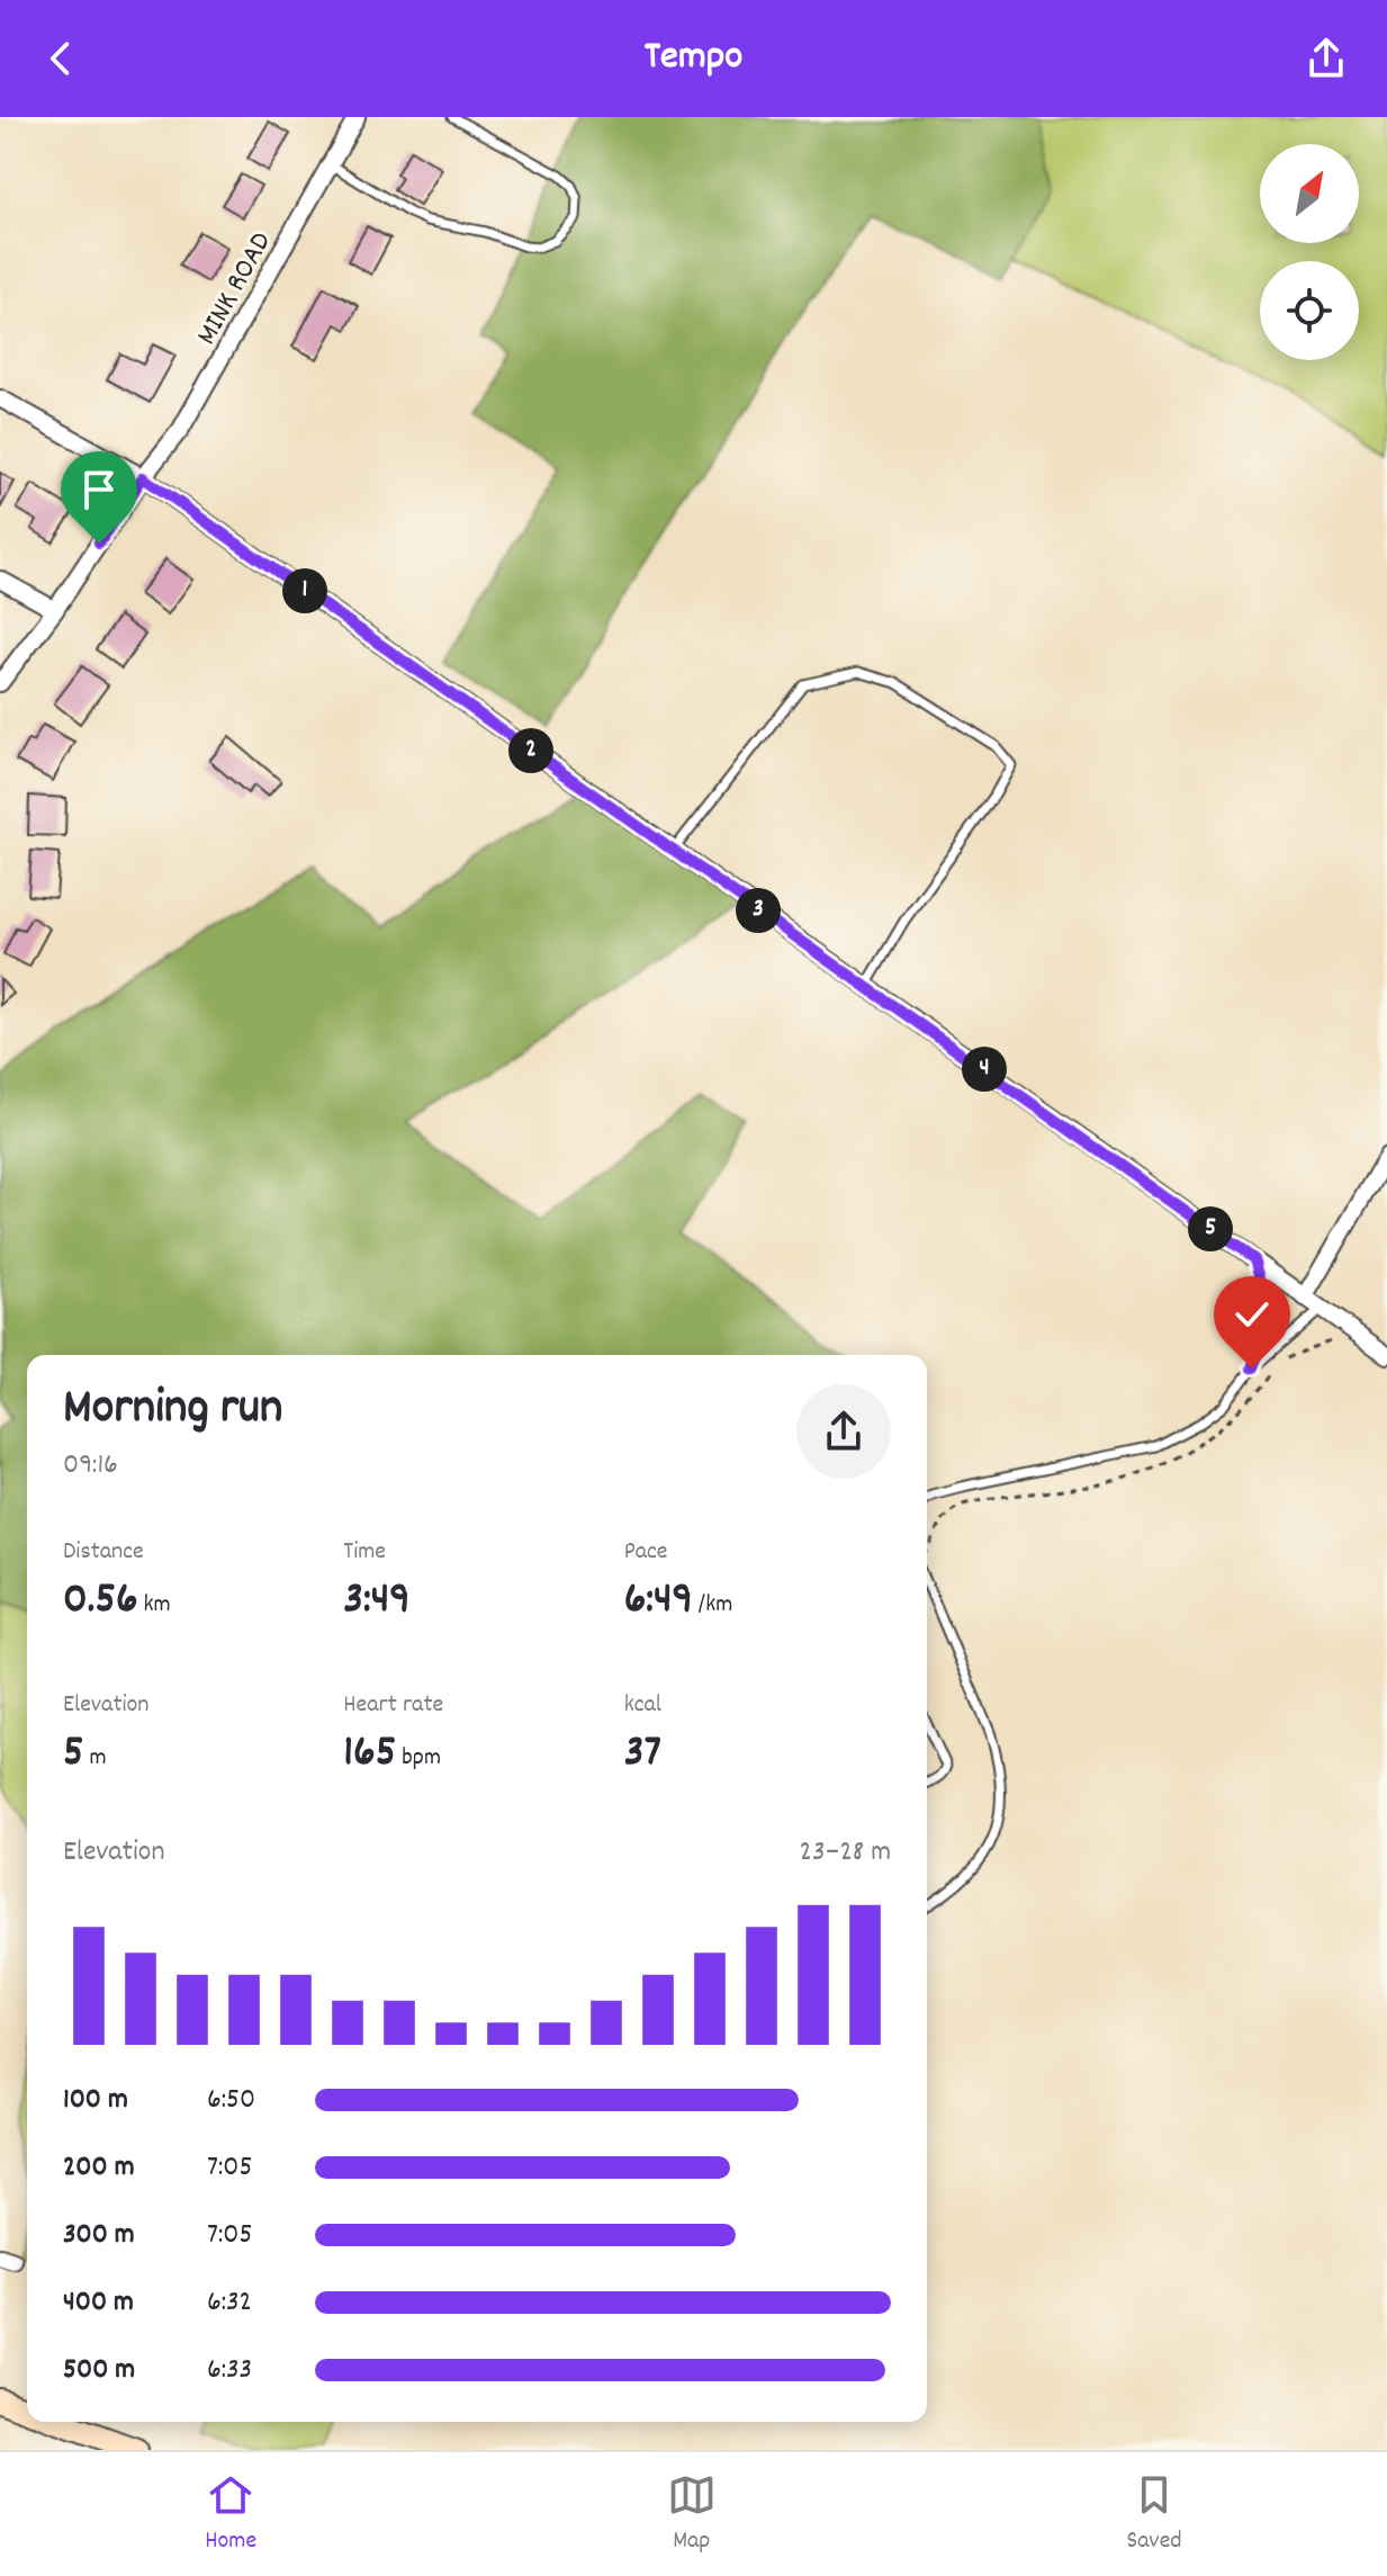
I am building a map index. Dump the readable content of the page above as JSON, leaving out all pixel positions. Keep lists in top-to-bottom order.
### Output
{
  "streets": {
    "street": ["MINK ROAD"]
  },
  "north": "top right",
  "page": {
    "header": "Tempo",
    "pins": [
      "1",
      "2",
      "3",
      "4",
      "5"
    ],
    "heading": ["Morning run", "09:16"],
    "stats": [
      ["Distance", "0.56 km"],
      ["Time", "3:49"],
      ["Pace", "6:49 /km"],
      ["Elevation", "5 m"],
      ["Heart rate", "165 bpm"],
      ["kcal", "37"]
    ],
    "chart": ["Elevation", "23–28 m"],
    "list": [
      {
        "name": "100 m",
        "note": "6:50"
      },
      {
        "name": "200 m",
        "note": "7:05"
      },
      {
        "name": "300 m",
        "note": "7:05"
      },
      {
        "name": "400 m",
        "note": "6:32"
      },
      {
        "name": "500 m",
        "note": "6:33"
      }
    ],
    "tabs": ["Home", "Map", "Saved"]
  }
}
